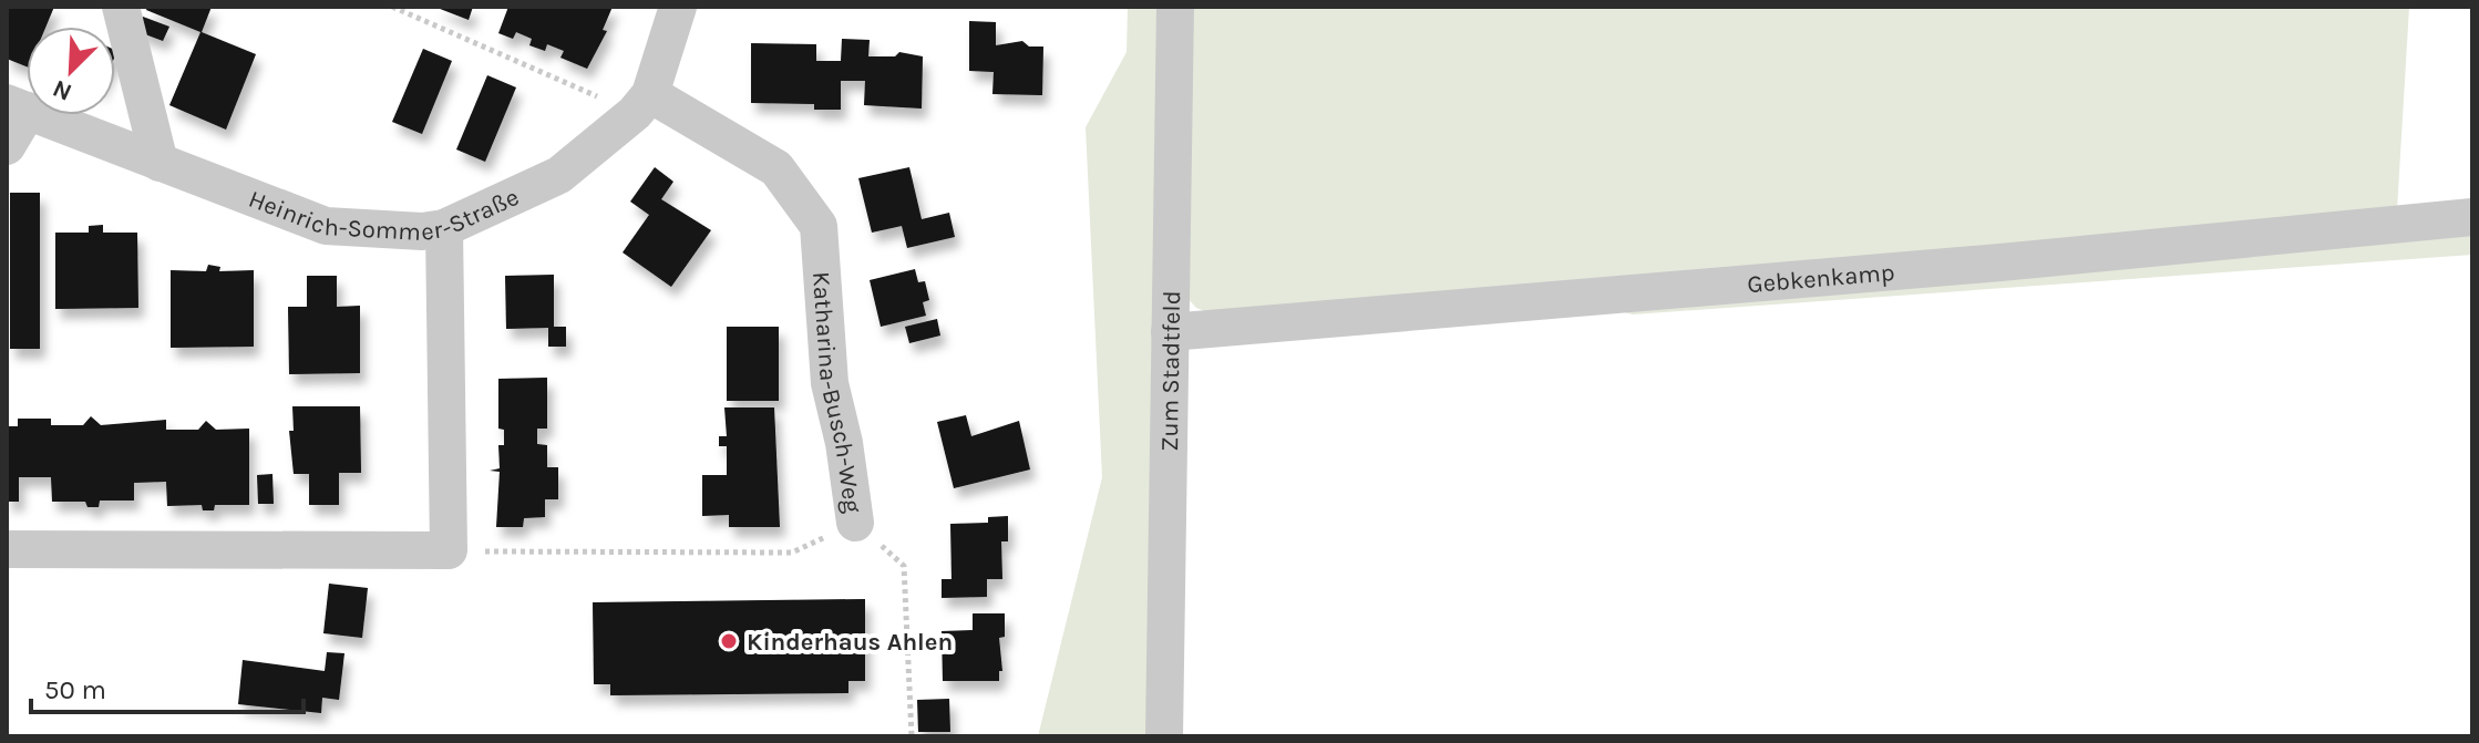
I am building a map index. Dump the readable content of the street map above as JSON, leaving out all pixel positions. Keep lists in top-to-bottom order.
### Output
{
  "streets": {
    "street": [
      "Heinrich-Sommer-Straße",
      "Gebkenkamp",
      "Zum Stadtfeld",
      "Katharina-Busch-Weg"
    ]
  },
  "crossings": [
    ["Heinrich-Sommer-Straße", "Katharina-Busch-Weg"],
    ["Gebkenkamp", "Zum Stadtfeld"]
  ],
  "places": ["Kinderhaus Ahlen"],
  "scale_bar": "50 m",
  "north": "bottom left"
}
